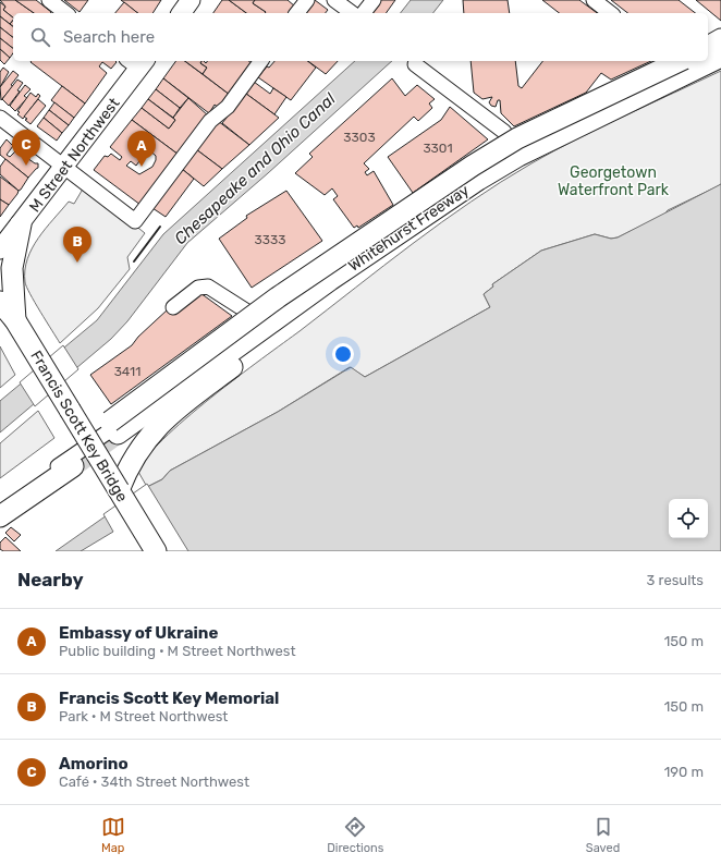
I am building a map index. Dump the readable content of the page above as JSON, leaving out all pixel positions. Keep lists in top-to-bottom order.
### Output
{
  "streets": {
    "highway": ["Whitehurst Freeway", "Francis Scott Key Bridge"],
    "main road": ["M Street Northwest"]
  },
  "water": ["Chesapeake and Ohio Canal"],
  "parks": ["Georgetown Waterfront Park"],
  "house_numbers": [
    "3303",
    "3301",
    "3333",
    "3411"
  ],
  "page": {
    "search": "Search here",
    "pins": ["C", "A", "B"],
    "heading": ["Nearby", "3 results"],
    "list": [
      {
        "mark": "A",
        "name": "Embassy of Ukraine",
        "note": "Public building · M Street Northwest",
        "value": "150 m"
      },
      {
        "mark": "B",
        "name": "Francis Scott Key Memorial",
        "note": "Park · M Street Northwest",
        "value": "150 m"
      },
      {
        "mark": "C",
        "name": "Amorino",
        "note": "Café · 34th Street Northwest",
        "value": "190 m"
      }
    ],
    "nav": ["Map", "Directions", "Saved"]
  }
}
